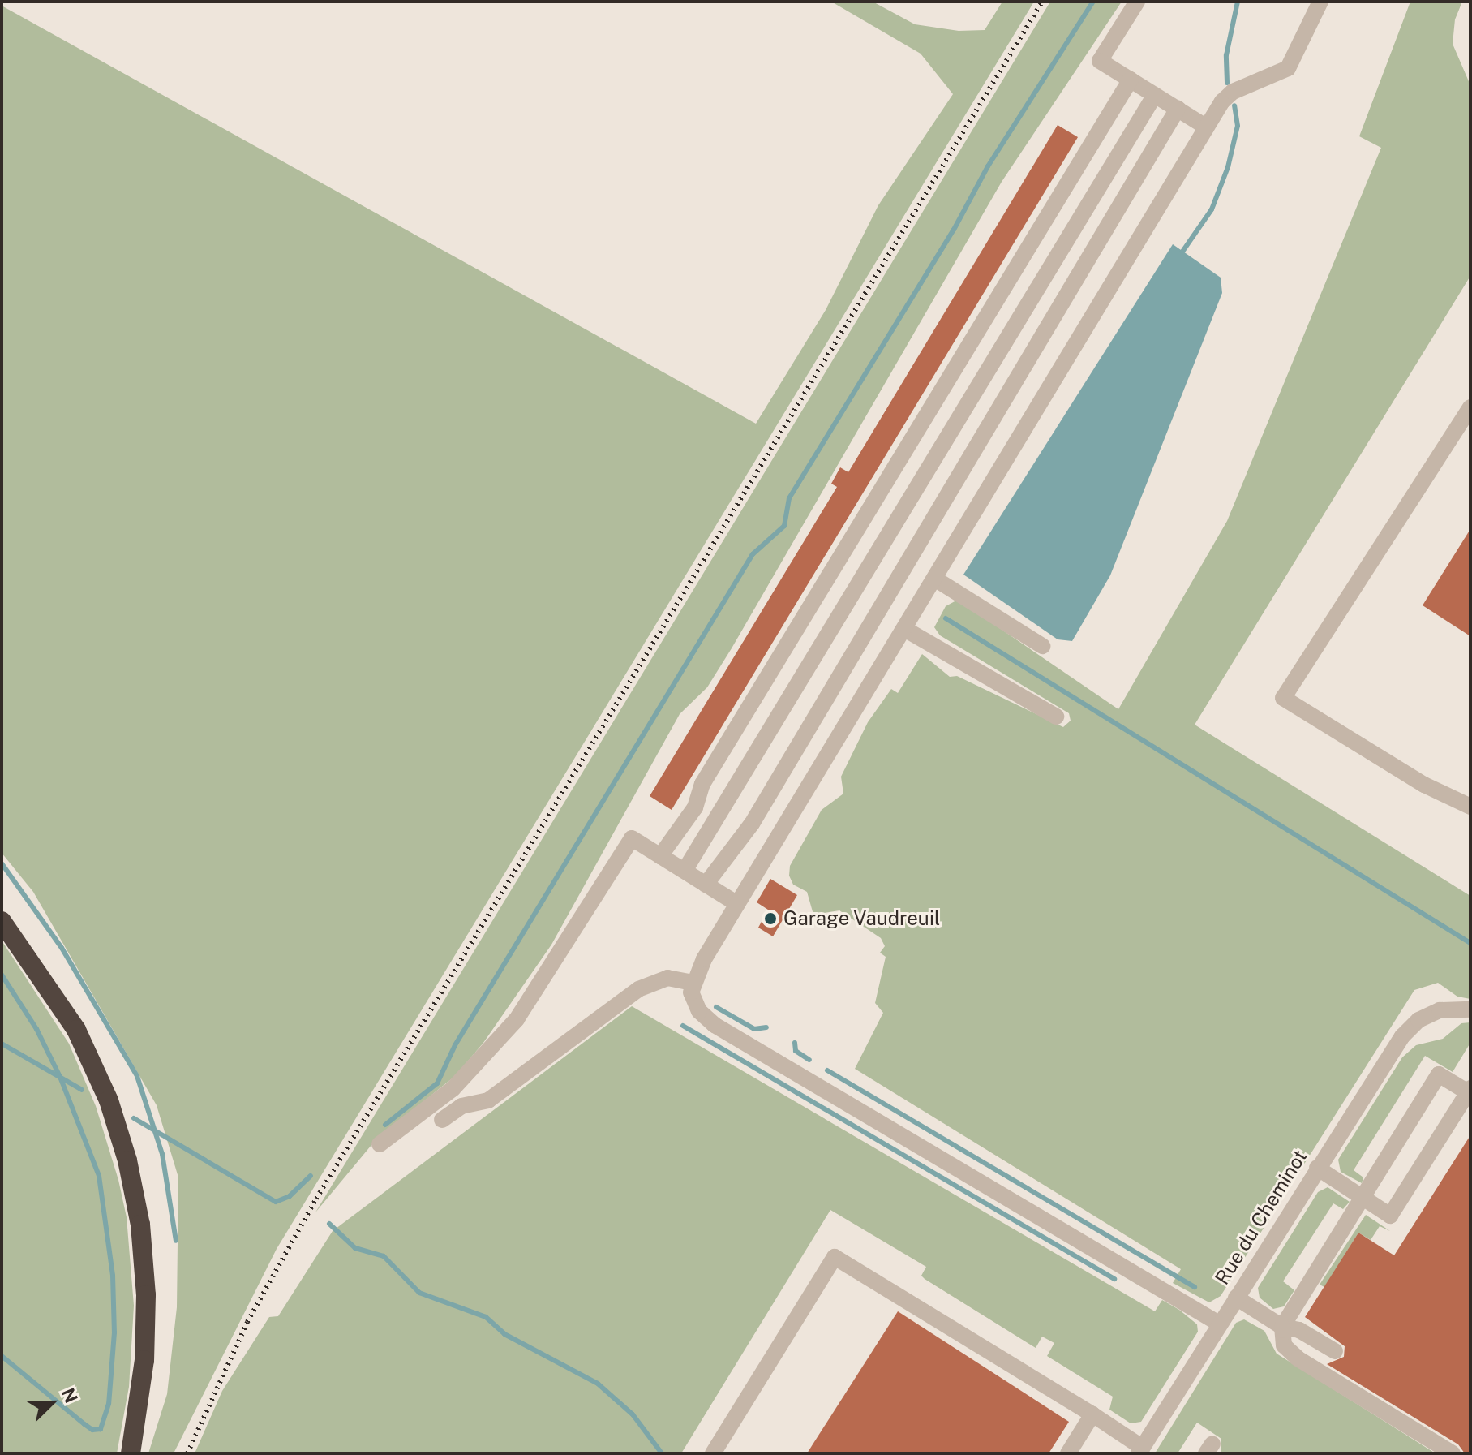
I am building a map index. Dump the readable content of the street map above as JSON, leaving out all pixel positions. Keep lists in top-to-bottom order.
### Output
{
  "streets": {
    "street": ["Rue du Cheminot"]
  },
  "places": ["Garage Vaudreuil"],
  "north": "top right"
}
